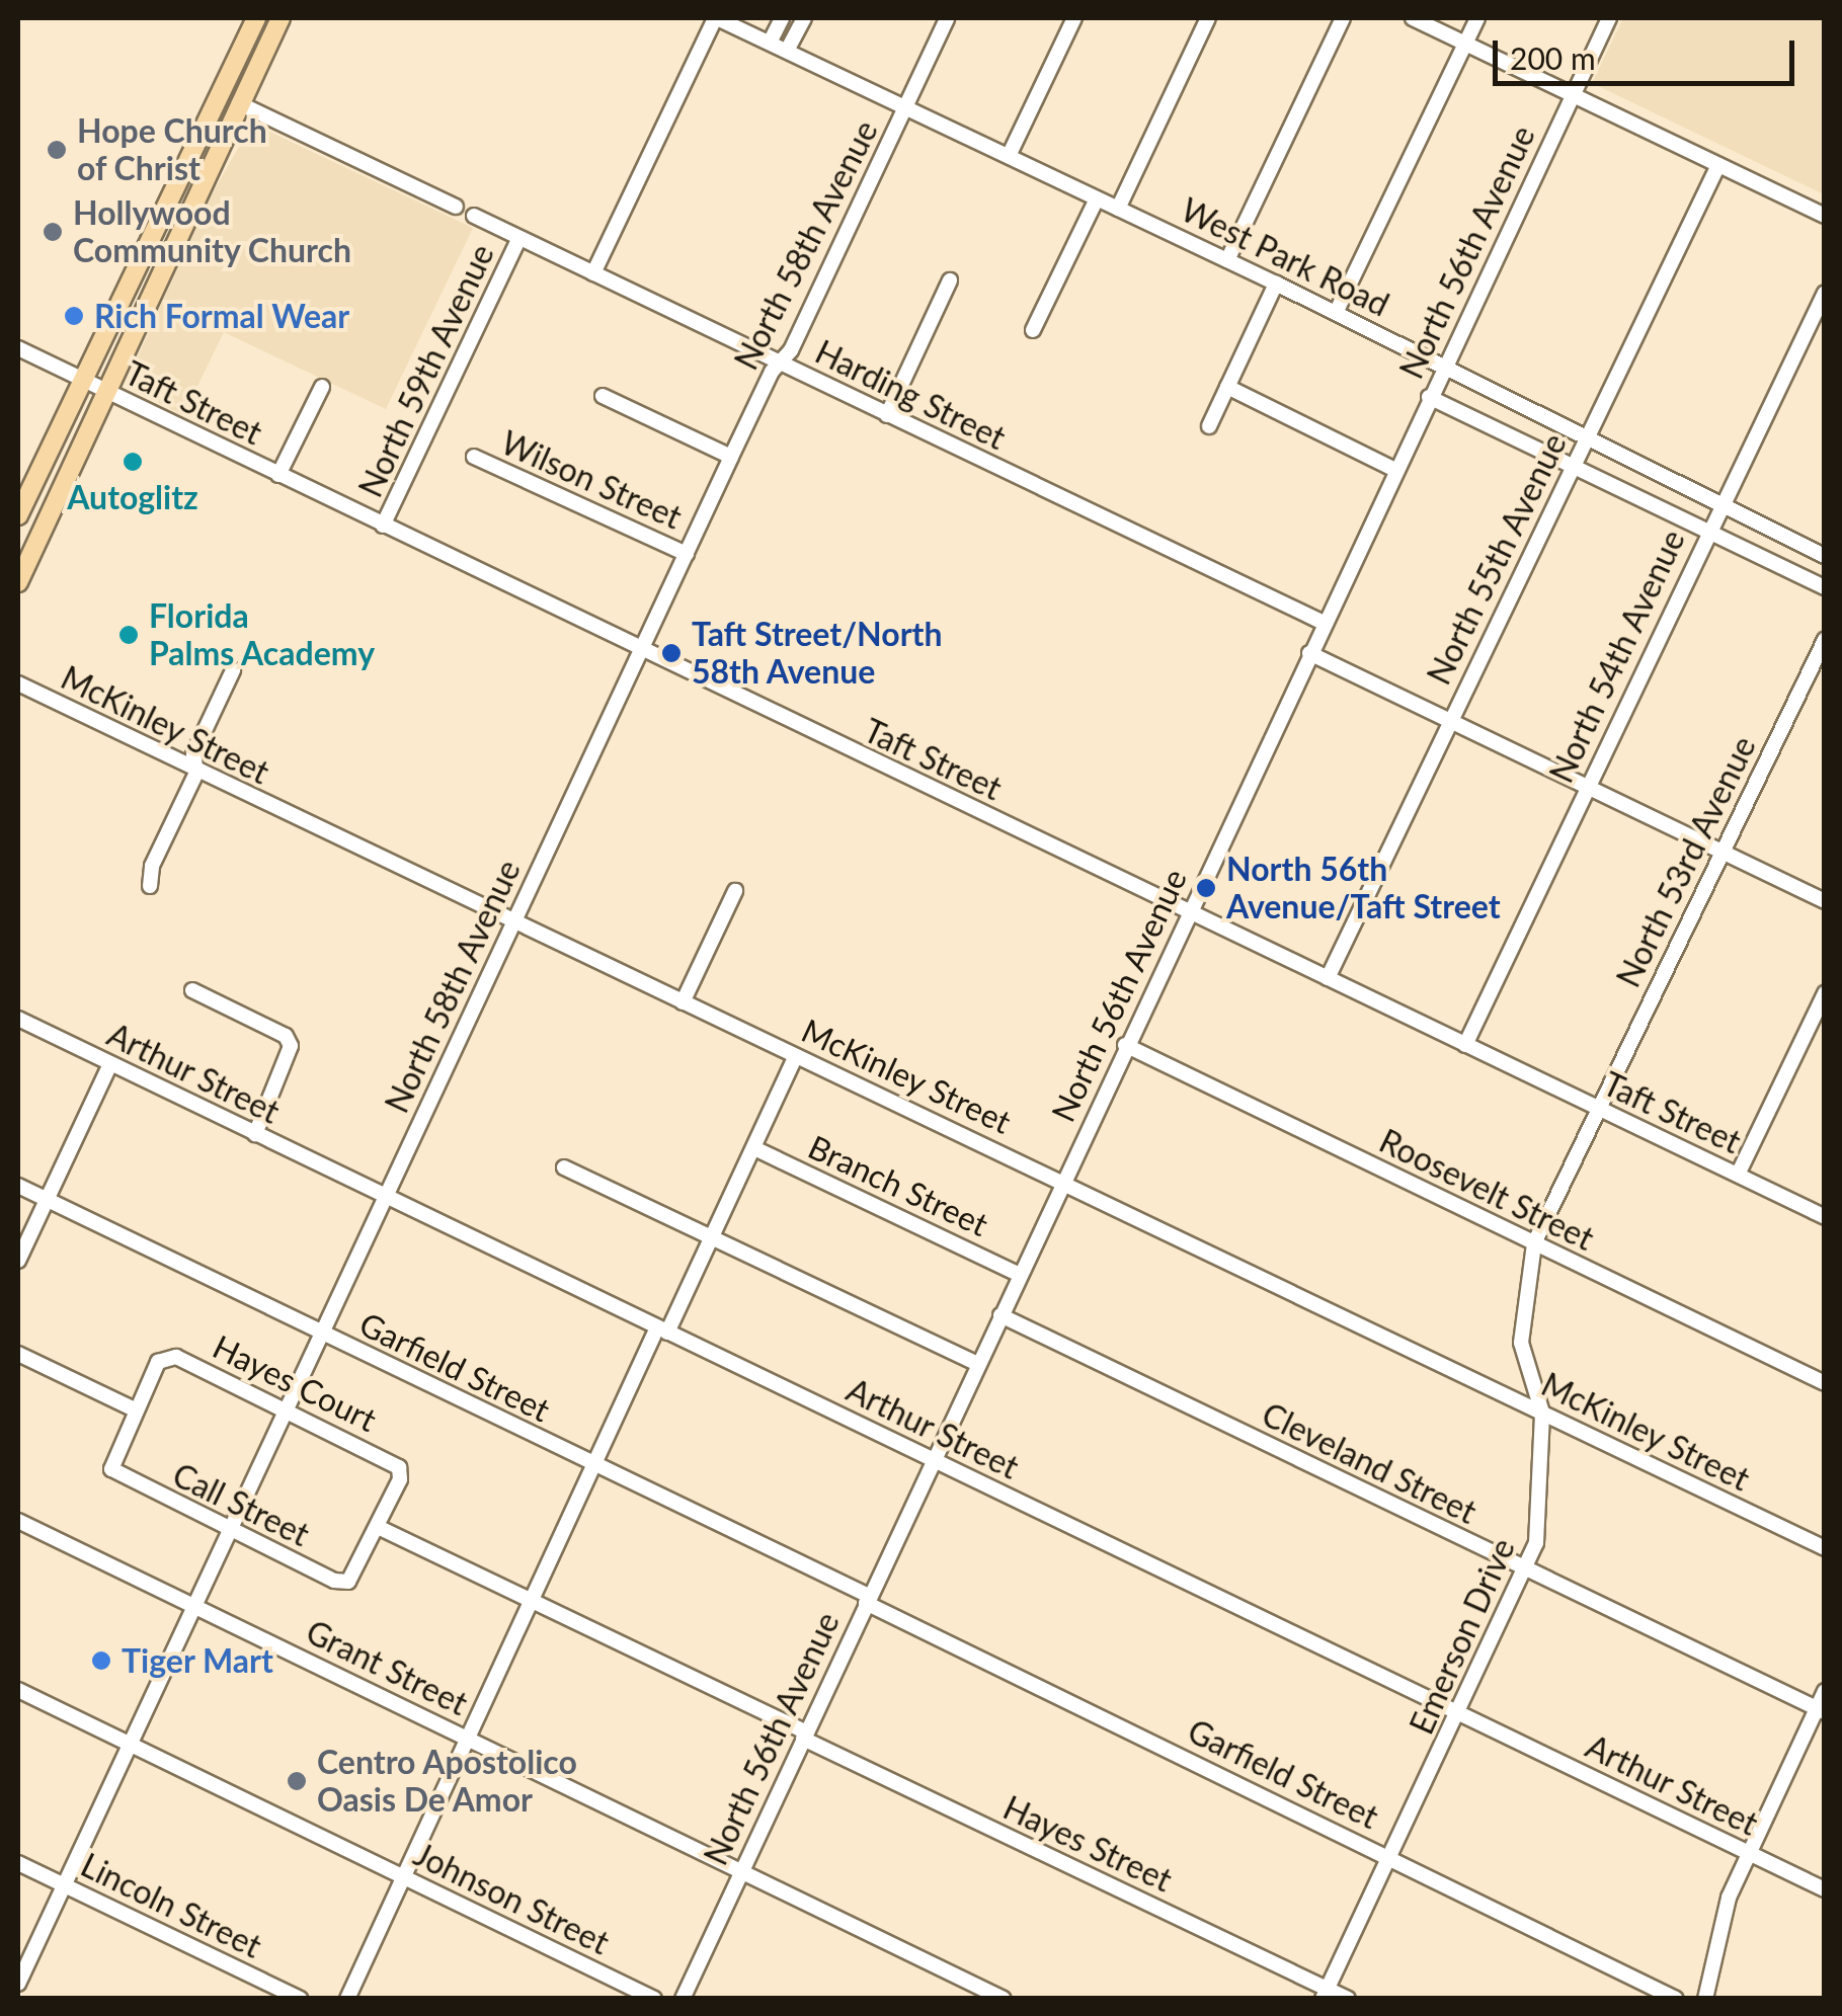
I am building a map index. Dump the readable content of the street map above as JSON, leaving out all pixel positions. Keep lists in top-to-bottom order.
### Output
{
  "streets": {
    "street": [
      "North 58th Avenue",
      "North 56th Avenue",
      "West Park Road",
      "North 59th Avenue",
      "Harding Street",
      "Taft Street",
      "Wilson Street",
      "North 55th Avenue",
      "North 54th Avenue",
      "McKinley Street",
      "North 53rd Avenue",
      "Arthur Street",
      "Branch Street",
      "Roosevelt Street",
      "Garfield Street",
      "Hayes Court",
      "Cleveland Street",
      "Call Street",
      "Emerson Drive",
      "Grant Street",
      "Hayes Street",
      "Johnson Street",
      "Lincoln Street"
    ]
  },
  "crossings": [
    ["North 58th Avenue", "West Park Road"],
    ["North 58th Avenue", "Harding Street"],
    ["North 58th Avenue", "Taft Street"],
    ["North 58th Avenue", "Wilson Street"],
    ["North 58th Avenue", "McKinley Street"],
    ["North 58th Avenue", "Arthur Street"],
    ["North 58th Avenue", "Garfield Street"],
    ["North 58th Avenue", "Hayes Court"],
    ["North 58th Avenue", "Call Street"],
    ["North 58th Avenue", "Grant Street"],
    ["North 58th Avenue", "Johnson Street"],
    ["North 58th Avenue", "Lincoln Street"],
    ["North 56th Avenue", "West Park Road"],
    ["North 56th Avenue", "Harding Street"],
    ["North 56th Avenue", "Taft Street"],
    ["North 56th Avenue", "McKinley Street"],
    ["North 56th Avenue", "Arthur Street"],
    ["North 56th Avenue", "Branch Street"],
    ["North 56th Avenue", "Roosevelt Street"],
    ["North 56th Avenue", "Garfield Street"],
    ["North 56th Avenue", "Cleveland Street"],
    ["North 56th Avenue", "Grant Street"],
    ["North 56th Avenue", "Hayes Street"],
    ["West Park Road", "North 55th Avenue"],
    ["West Park Road", "North 54th Avenue"],
    ["North 59th Avenue", "Harding Street"],
    ["North 59th Avenue", "Taft Street"],
    ["Taft Street", "North 55th Avenue"],
    ["Taft Street", "North 54th Avenue"],
    ["Taft Street", "North 53rd Avenue"],
    ["Taft Street", "Emerson Drive"],
    ["McKinley Street", "Emerson Drive"],
    ["North 53rd Avenue", "Emerson Drive"],
    ["Arthur Street", "Emerson Drive"],
    ["Roosevelt Street", "Emerson Drive"],
    ["Garfield Street", "Emerson Drive"],
    ["Hayes Court", "Call Street"],
    ["Hayes Court", "Hayes Street"],
    ["Cleveland Street", "Emerson Drive"],
    ["Call Street", "Hayes Street"],
    ["Emerson Drive", "Hayes Street"]
  ],
  "places": [
    "Hope Church of Christ",
    "Hollywood Community Church",
    "Rich Formal Wear",
    "Autoglitz",
    "Florida Palms Academy",
    "Taft Street/North 58th Avenue",
    "North 56th Avenue/Taft Street",
    "Tiger Mart",
    "Centro Apostolico Oasis De Amor"
  ],
  "scale_bar": "200 m"
}
